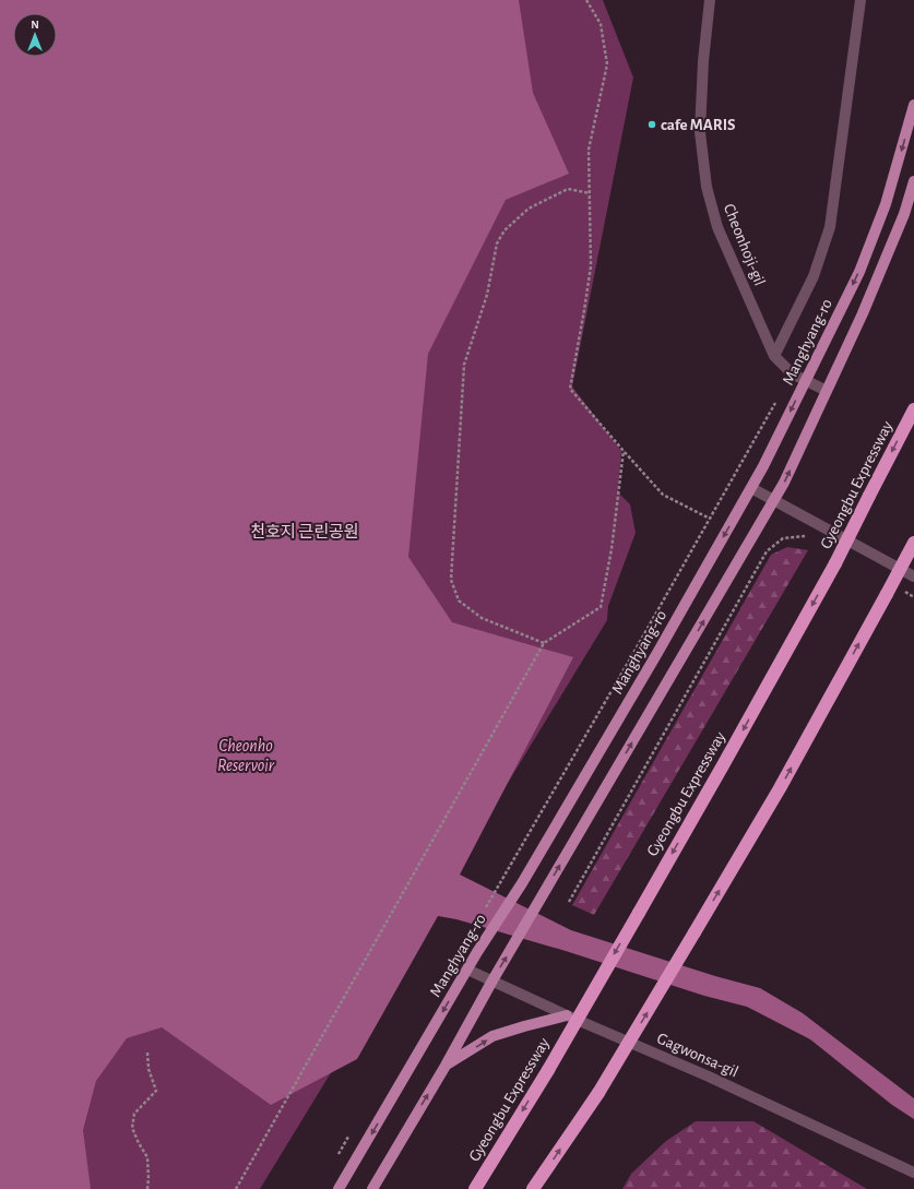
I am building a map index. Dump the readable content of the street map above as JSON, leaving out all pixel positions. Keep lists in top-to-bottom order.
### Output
{
  "streets": {
    "highway": ["Gyeongbu Expressway"],
    "main road": ["Manghyang-ro"],
    "street": ["Cheonhoji-gil", "Gagwonsa-gil"]
  },
  "crossings": [
    ["Cheonhoji-gil", "Manghyang-ro"],
    ["Manghyang-ro", "Gagwonsa-gil"]
  ],
  "water": ["Cheonho Reservoir"],
  "parks": ["천호지 근린공원"],
  "places": ["cafe MARIS"],
  "north": "top"
}
